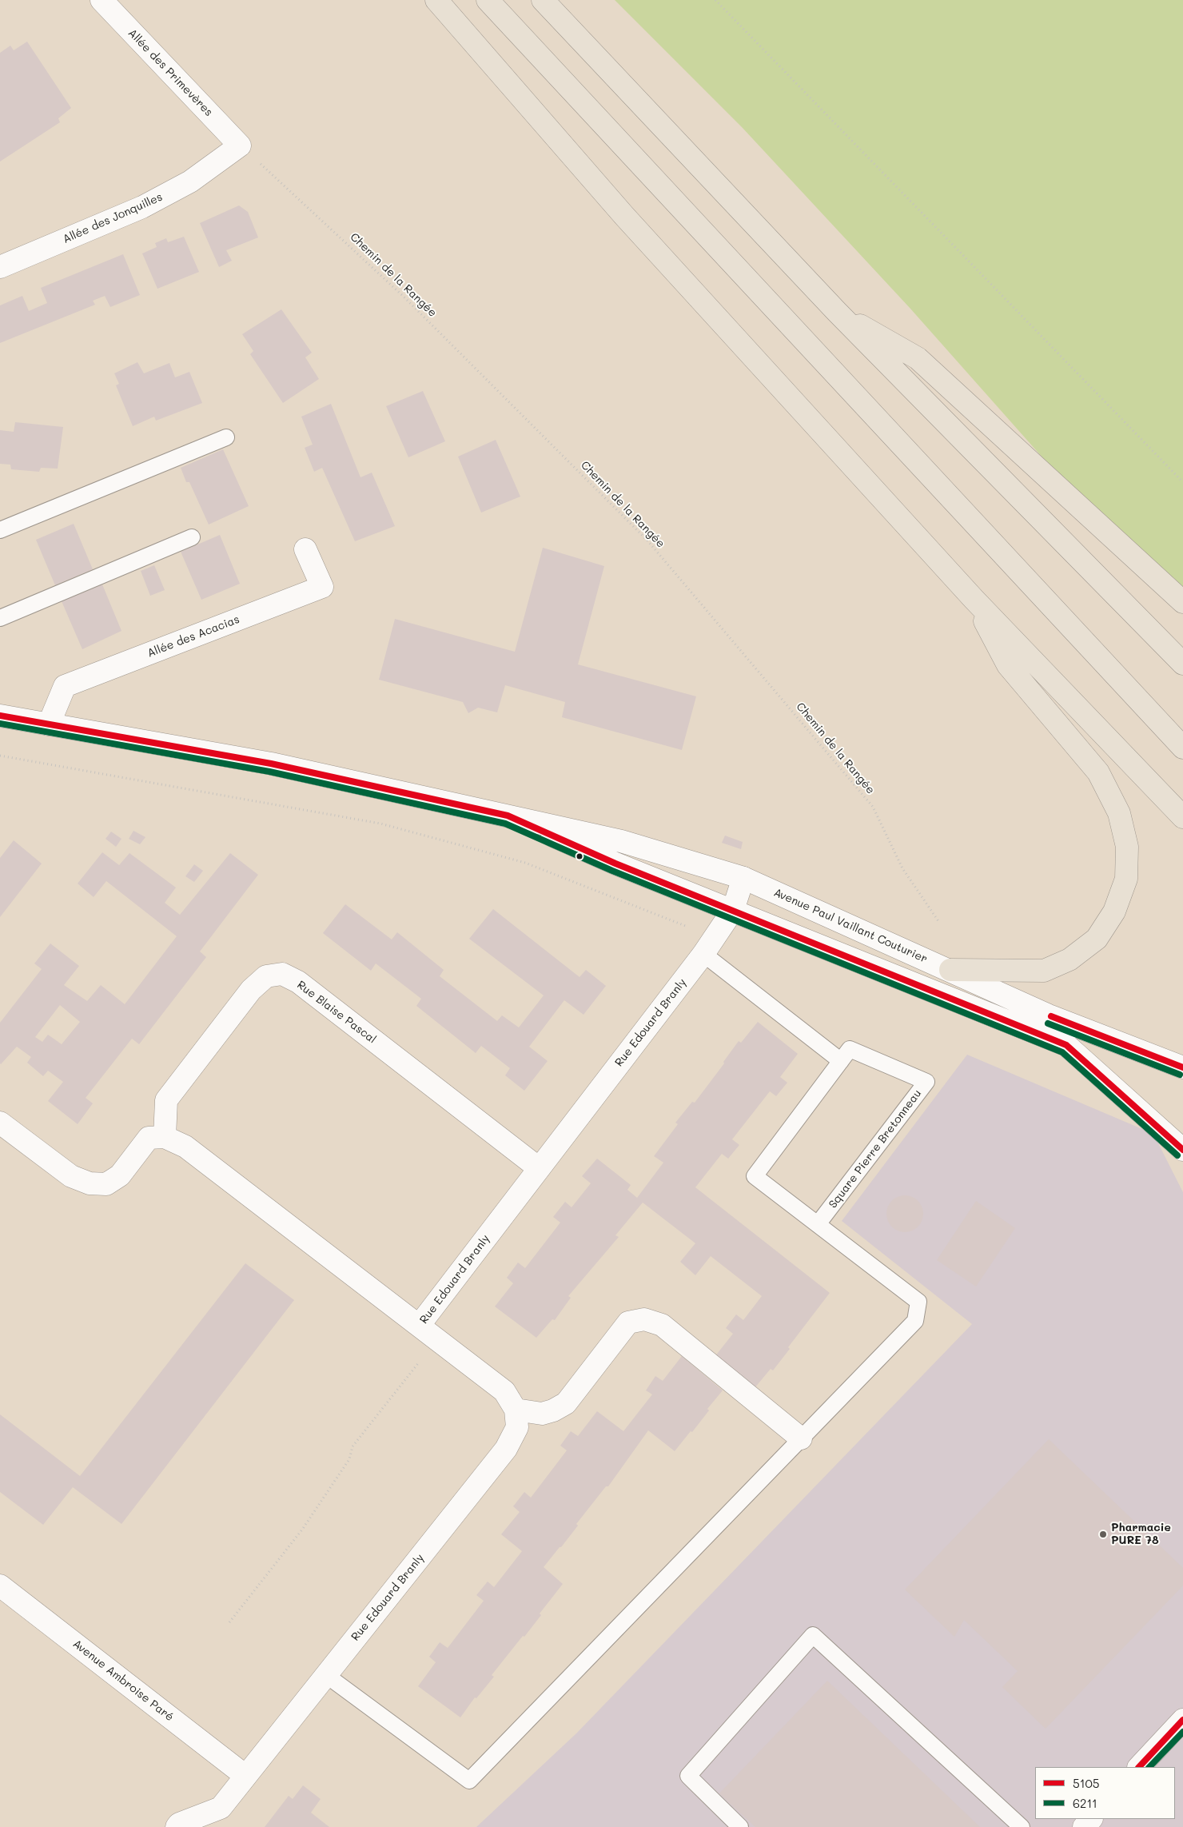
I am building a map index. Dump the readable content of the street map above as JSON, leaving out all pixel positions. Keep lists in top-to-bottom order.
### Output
{
  "streets": {
    "street": [
      "Allée des Primevères",
      "Allée des Jonquilles",
      "Allée des Acacias",
      "Avenue Paul Vaillant Couturier",
      "Rue Blaise Pascal",
      "Rue Edouard Branly",
      "Avenue Ambroise Paré"
    ],
    "lane": ["Square Pierre Bretonneau"],
    "path": ["Chemin de la Rangée"]
  },
  "crossings": [
    ["Allée des Primevères", "Allée des Jonquilles"],
    ["Allée des Primevères", "Chemin de la Rangée"],
    ["Allée des Jonquilles", "Chemin de la Rangée"],
    ["Allée des Acacias", "Avenue Paul Vaillant Couturier"],
    ["Avenue Paul Vaillant Couturier", "Rue Edouard Branly"],
    ["Rue Blaise Pascal", "Rue Edouard Branly"],
    ["Rue Edouard Branly", "Avenue Ambroise Paré"]
  ],
  "places": ["Pharmacie PURE 78"],
  "lines": ["transit line 5105", "transit line 6211"],
  "legend": ["5105", "6211"]
}
